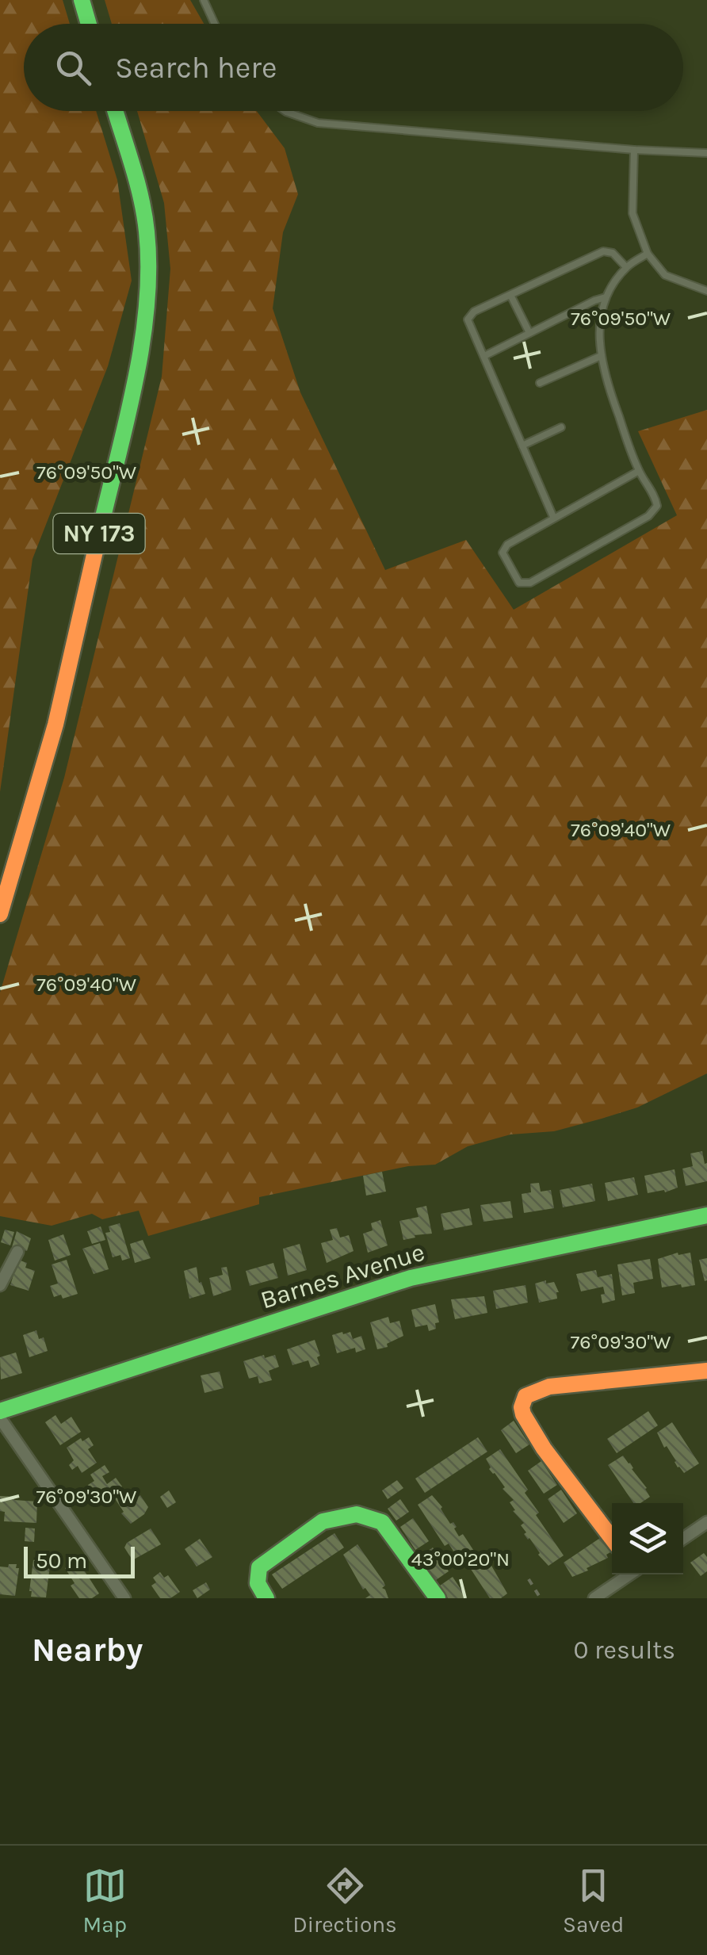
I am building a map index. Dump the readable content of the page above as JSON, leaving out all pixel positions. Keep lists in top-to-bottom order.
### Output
{
  "streets": {
    "street": ["NY 173", "Barnes Avenue"]
  },
  "scale_bar": "50 m",
  "page": {
    "search": "Search here",
    "scale": "50 m",
    "heading": ["Nearby", "0 results"],
    "nav": ["Map", "Directions", "Saved"]
  },
  "coordinates": [
    "76°09'50\"W",
    "76°09'40\"W",
    "76°09'30\"W",
    "43°00'20\"N"
  ]
}
